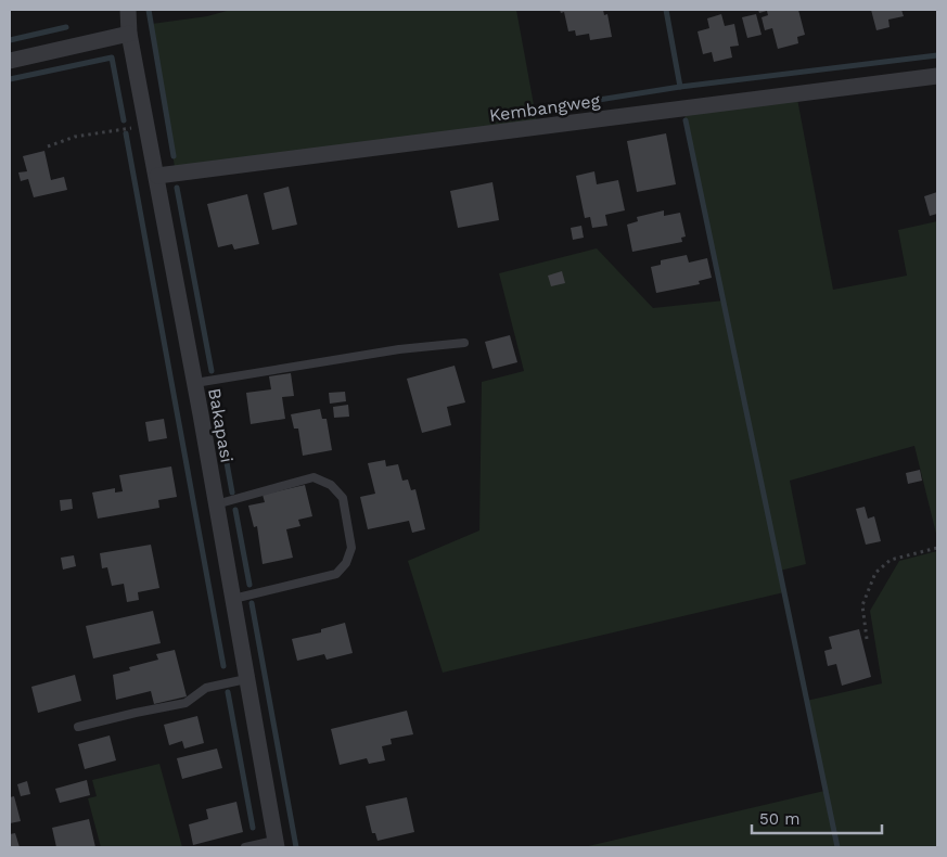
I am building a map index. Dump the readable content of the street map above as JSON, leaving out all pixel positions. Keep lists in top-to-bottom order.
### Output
{
  "streets": {
    "street": ["Kembangweg", "Bakapasi"]
  },
  "crossings": [
    ["Kembangweg", "Bakapasi"]
  ],
  "scale_bar": "50 m"
}
